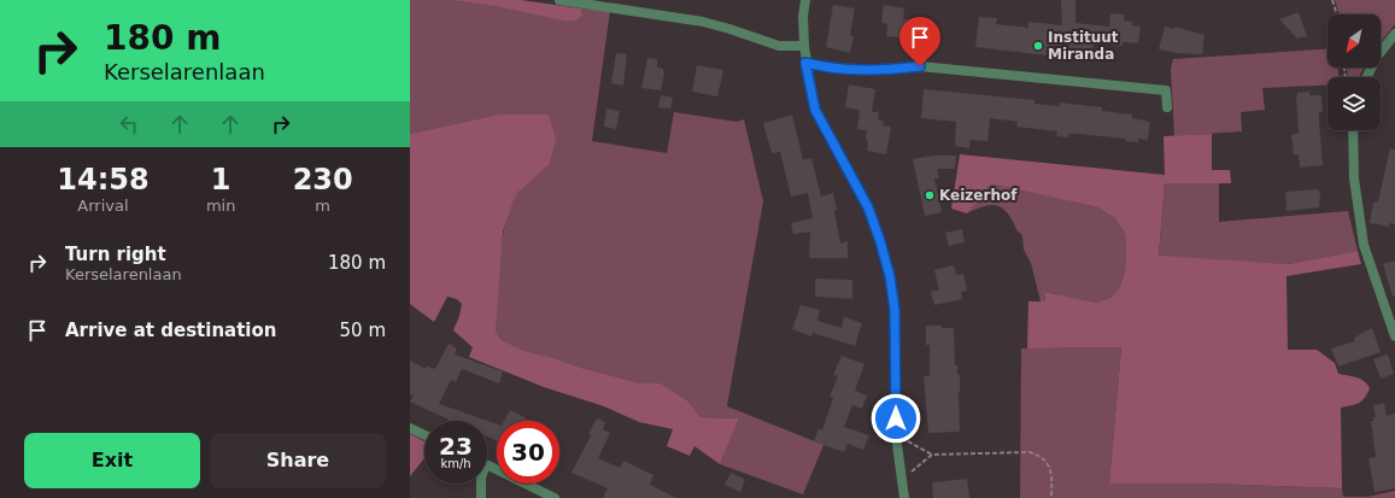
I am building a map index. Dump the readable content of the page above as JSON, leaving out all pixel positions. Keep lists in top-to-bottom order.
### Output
{
  "places": ["Instituut Miranda", "Keizerhof"],
  "north": "bottom left",
  "page": {
    "turn": ["180 m", "Kerselarenlaan"],
    "eta": [
      "14:58",
      "Arrival",
      "1",
      "min",
      "230",
      "m"
    ],
    "list": [
      {
        "name": "Turn right",
        "note": "Kerselarenlaan",
        "value": "180 m"
      },
      {
        "name": "Arrive at destination",
        "value": "50 m"
      }
    ],
    "speed": "23 km/h",
    "limit": "30",
    "buttons": ["Exit", "Share"]
  }
}
